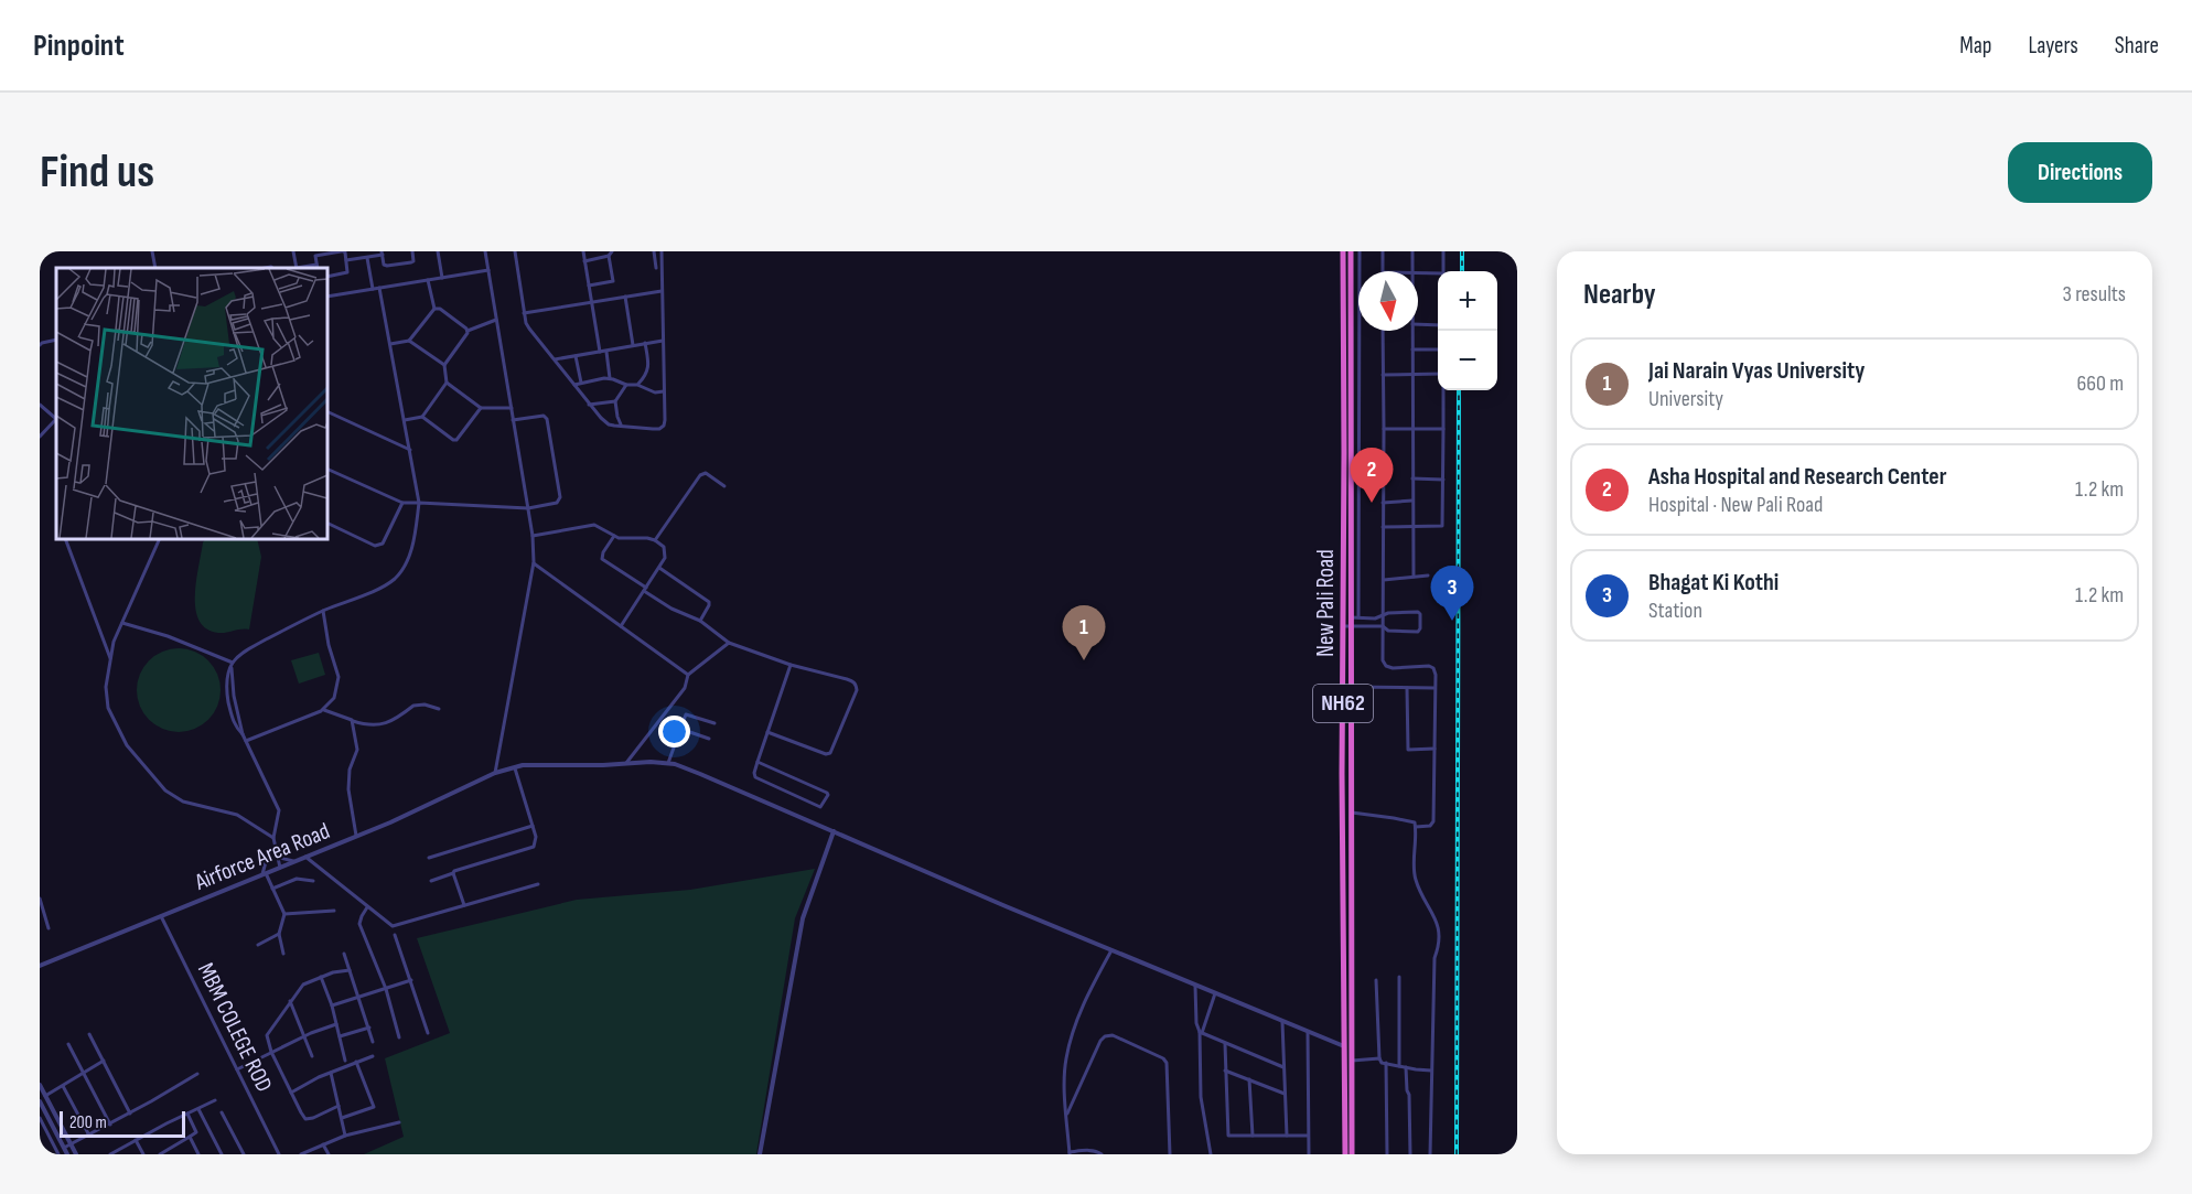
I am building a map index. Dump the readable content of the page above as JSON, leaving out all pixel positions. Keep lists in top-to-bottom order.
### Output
{
  "streets": {
    "highway": ["New Pali Road", "NH62"],
    "street": ["Airforce Area Road", "MBM COLEGE ROD"]
  },
  "crossings": [
    ["New Pali Road", "Airforce Area Road"],
    ["Airforce Area Road", "MBM COLEGE ROD"]
  ],
  "scale_bar": "200 m",
  "north": "bottom",
  "page": {
    "header": "Pinpoint",
    "nav": ["Map", "Layers", "Share"],
    "buttons": "Directions",
    "title": "Find us",
    "heading": ["Nearby", "3 results"],
    "map_buttons": ["+", "−"],
    "list": [
      {
        "mark": "1",
        "name": "Jai Narain Vyas University",
        "note": "University",
        "value": "660 m"
      },
      {
        "mark": "2",
        "name": "Asha Hospital and Research Center",
        "note": "Hospital · New Pali Road",
        "value": "1.2 km"
      },
      {
        "mark": "3",
        "name": "Bhagat Ki Kothi",
        "note": "Station",
        "value": "1.2 km"
      }
    ],
    "pins": ["2", "3", "1"],
    "scale": "200 m"
  }
}
